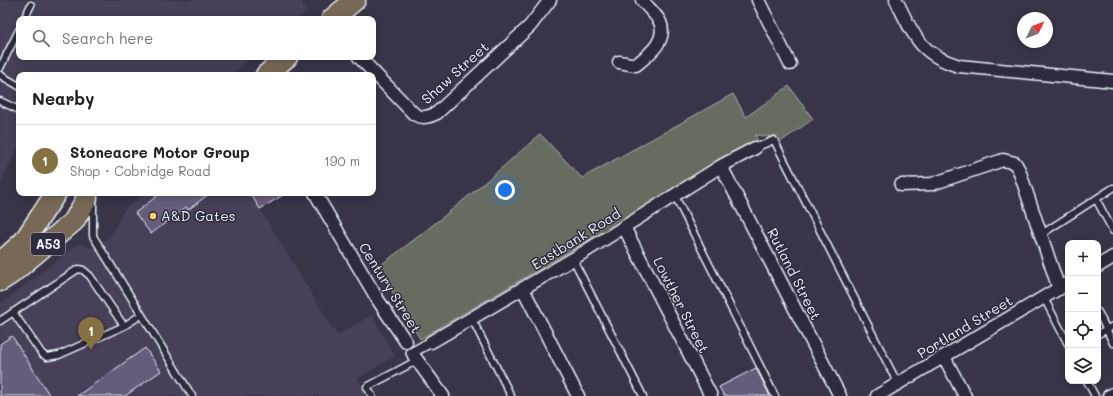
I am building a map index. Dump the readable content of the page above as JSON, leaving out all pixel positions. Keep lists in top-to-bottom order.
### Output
{
  "streets": {
    "highway": ["A53"],
    "street": [
      "Shaw Street",
      "Eastbank Road",
      "Rutland Street",
      "Century Street",
      "Lowther Street",
      "Portland Street"
    ]
  },
  "crossings": [
    ["Eastbank Road", "Rutland Street"],
    ["Eastbank Road", "Century Street"],
    ["Eastbank Road", "Lowther Street"]
  ],
  "places": ["A&D Gates"],
  "north": "top right",
  "page": {
    "search": "Search here",
    "heading": "Nearby",
    "list": [
      {
        "mark": "1",
        "name": "Stoneacre Motor Group",
        "note": "Shop · Cobridge Road",
        "value": "190 m"
      }
    ],
    "map_buttons": ["+", "−"],
    "pins": "1"
  }
}
